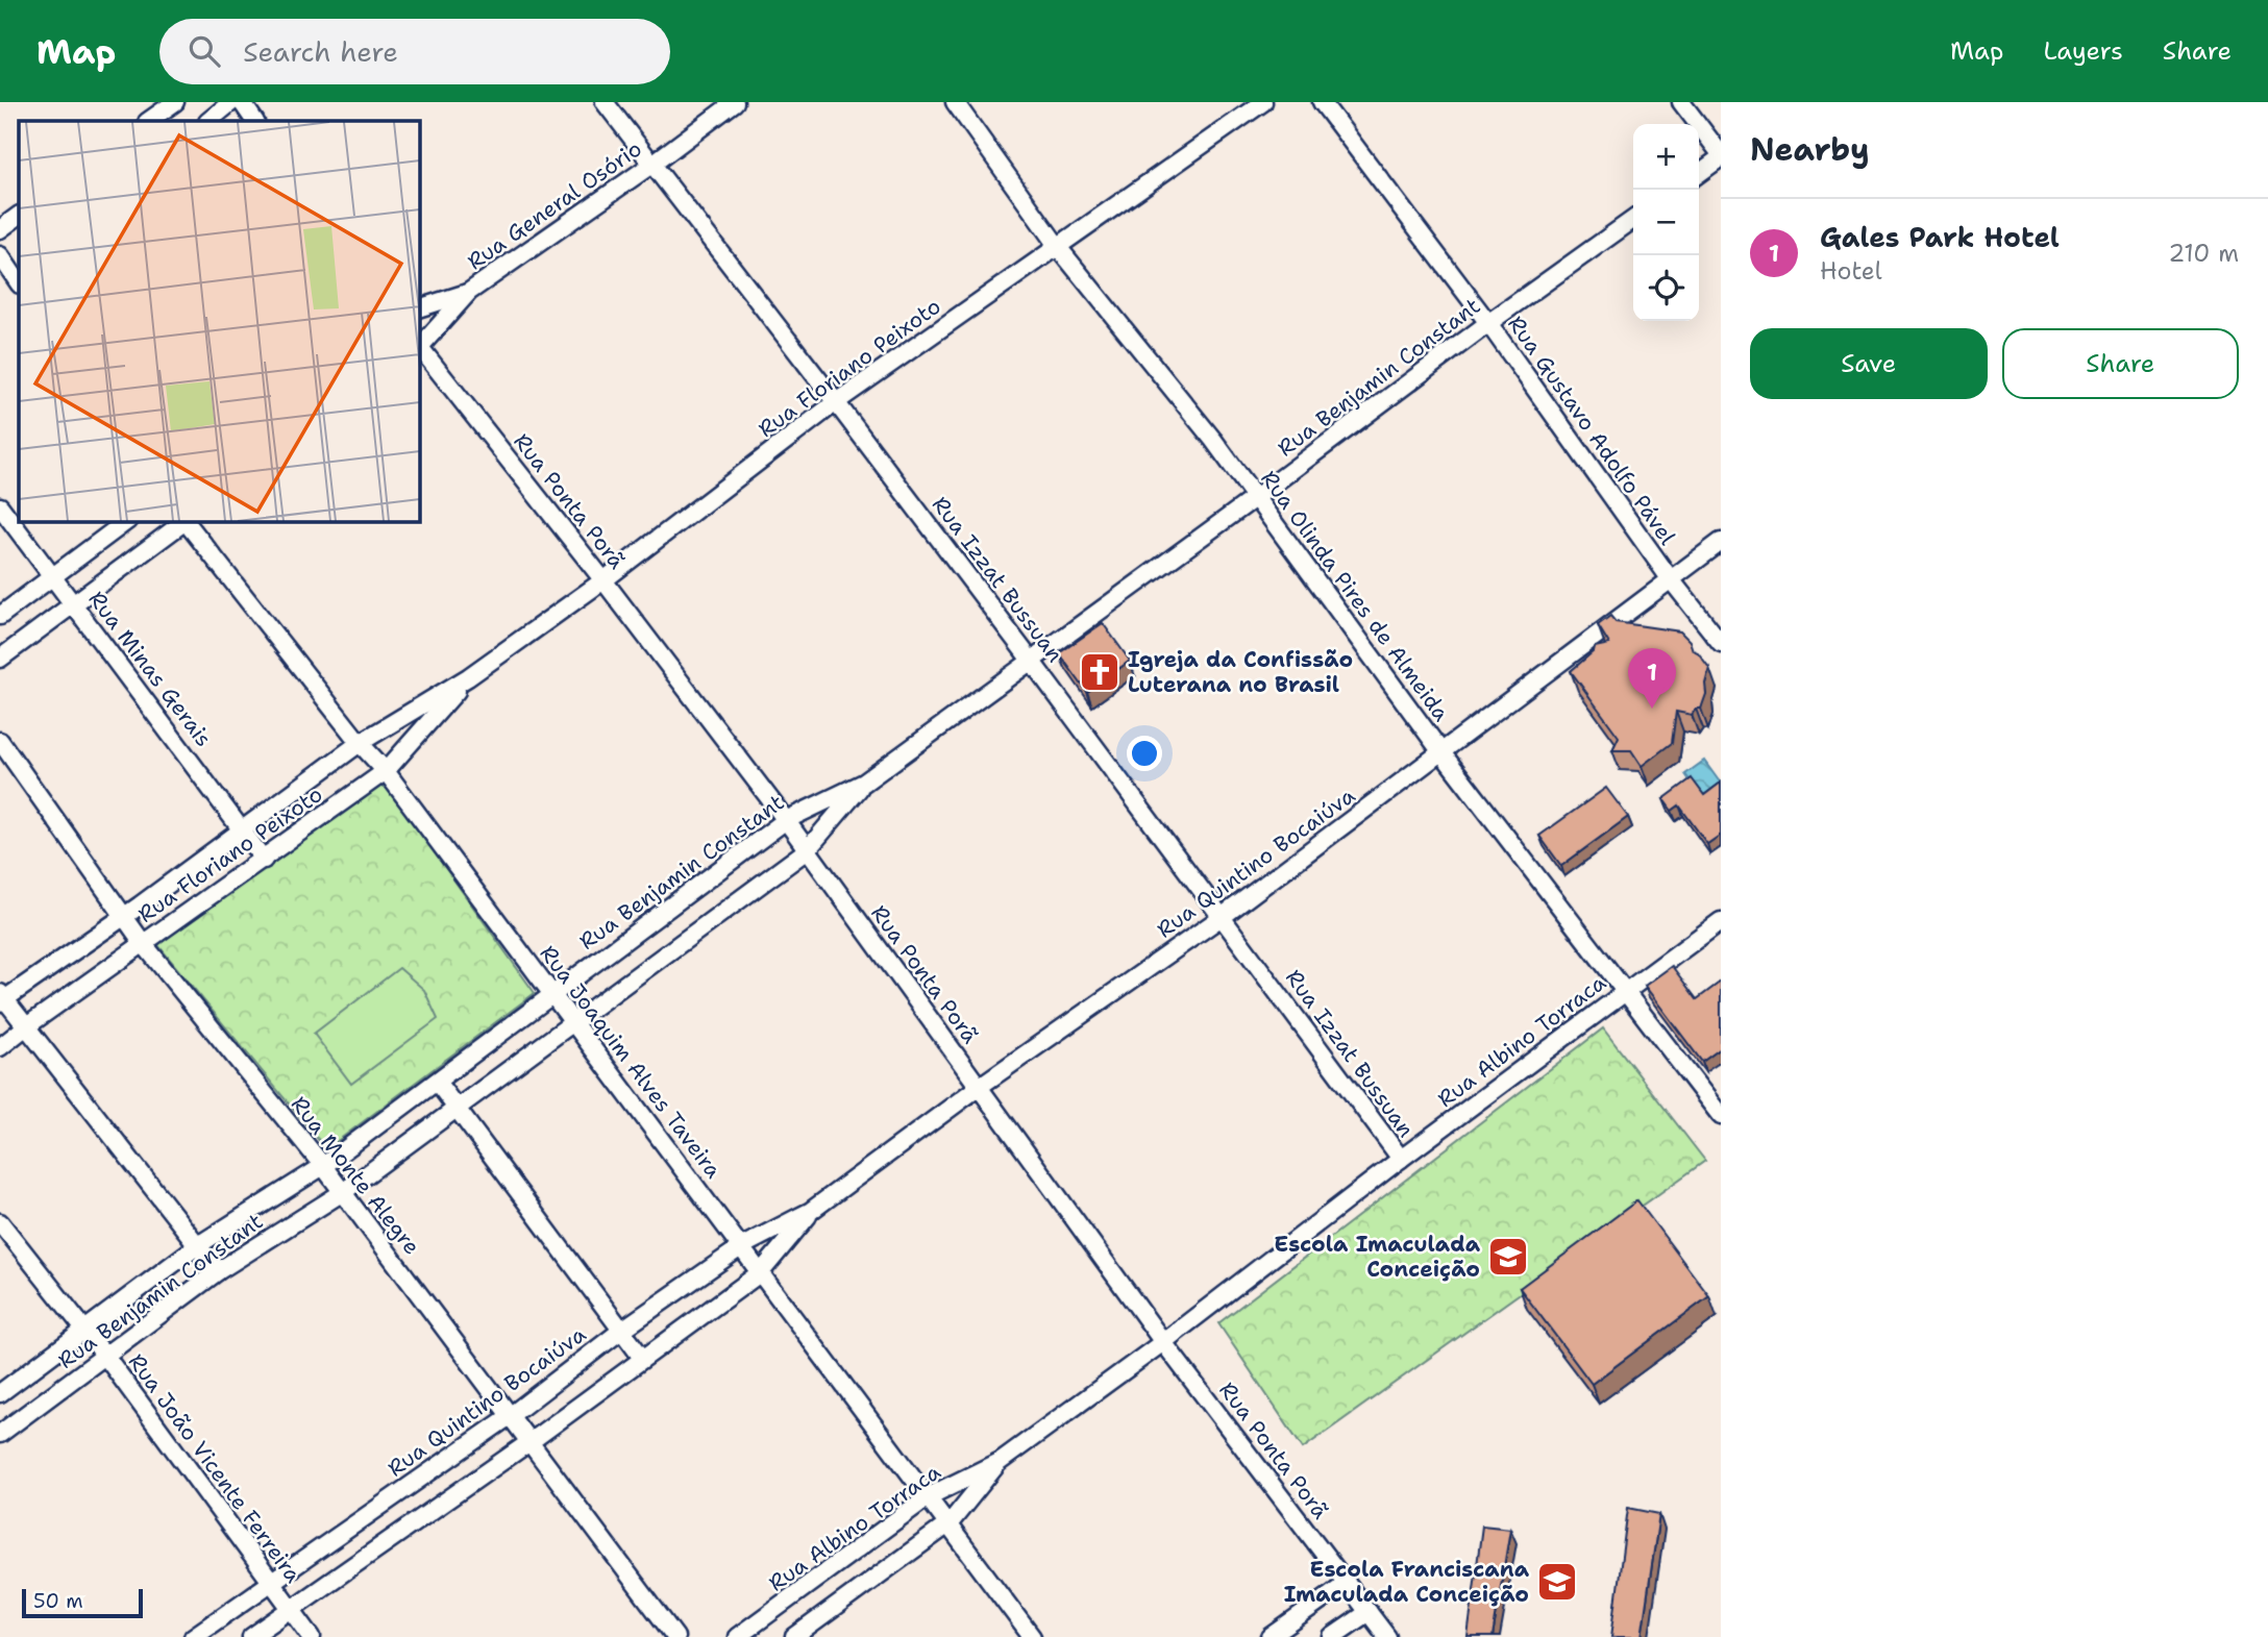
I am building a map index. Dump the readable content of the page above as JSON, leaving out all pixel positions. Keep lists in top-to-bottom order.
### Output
{
  "streets": {
    "street": [
      "Rua General Osório",
      "Rua Floriano Peixoto",
      "Rua Benjamin Constant",
      "Rua Gustavo Adolfo Pável",
      "Rua Ponta Porã",
      "Rua Izzat Bussuan",
      "Rua Olinda Pires de Almeida",
      "Rua Minas Gerais",
      "Rua Quintino Bocaiúva",
      "Rua Albino Torraca",
      "Rua Joaquim Alves Taveira",
      "Rua Monte Alegre",
      "Rua João Vicente Ferreira"
    ]
  },
  "crossings": [
    ["Rua General Osório", "Rua Izzat Bussuan"],
    ["Rua Floriano Peixoto", "Rua Ponta Porã"],
    ["Rua Floriano Peixoto", "Rua Izzat Bussuan"],
    ["Rua Floriano Peixoto", "Rua Olinda Pires de Almeida"],
    ["Rua Floriano Peixoto", "Rua Minas Gerais"],
    ["Rua Floriano Peixoto", "Rua Joaquim Alves Taveira"],
    ["Rua Floriano Peixoto", "Rua Monte Alegre"],
    ["Rua Benjamin Constant", "Rua Gustavo Adolfo Pável"],
    ["Rua Benjamin Constant", "Rua Ponta Porã"],
    ["Rua Benjamin Constant", "Rua Izzat Bussuan"],
    ["Rua Benjamin Constant", "Rua Olinda Pires de Almeida"],
    ["Rua Benjamin Constant", "Rua Joaquim Alves Taveira"],
    ["Rua Benjamin Constant", "Rua Monte Alegre"],
    ["Rua Benjamin Constant", "Rua João Vicente Ferreira"],
    ["Rua Gustavo Adolfo Pável", "Rua Quintino Bocaiúva"],
    ["Rua Ponta Porã", "Rua Quintino Bocaiúva"],
    ["Rua Ponta Porã", "Rua Albino Torraca"],
    ["Rua Izzat Bussuan", "Rua Quintino Bocaiúva"],
    ["Rua Izzat Bussuan", "Rua Albino Torraca"],
    ["Rua Olinda Pires de Almeida", "Rua Quintino Bocaiúva"],
    ["Rua Olinda Pires de Almeida", "Rua Albino Torraca"],
    ["Rua Quintino Bocaiúva", "Rua Joaquim Alves Taveira"],
    ["Rua Quintino Bocaiúva", "Rua Monte Alegre"],
    ["Rua Quintino Bocaiúva", "Rua João Vicente Ferreira"],
    ["Rua Albino Torraca", "Rua Joaquim Alves Taveira"]
  ],
  "places": {
    "church": ["Igreja da Confissão Luterana no Brasil"],
    "school or university": ["Escola Imaculada Conceição", "Escola Franciscana Imaculada Conceição"]
  },
  "scale_bar": "50 m",
  "page": {
    "header": "Map",
    "search": "Search here",
    "nav": ["Map", "Layers", "Share"],
    "heading": "Nearby",
    "map_buttons": ["+", "−"],
    "list": [
      {
        "mark": "1",
        "name": "Gales Park Hotel",
        "note": "Hotel",
        "value": "210 m"
      }
    ],
    "buttons": ["Save", "Share"],
    "pins": "1",
    "scale": "50 m"
  }
}
